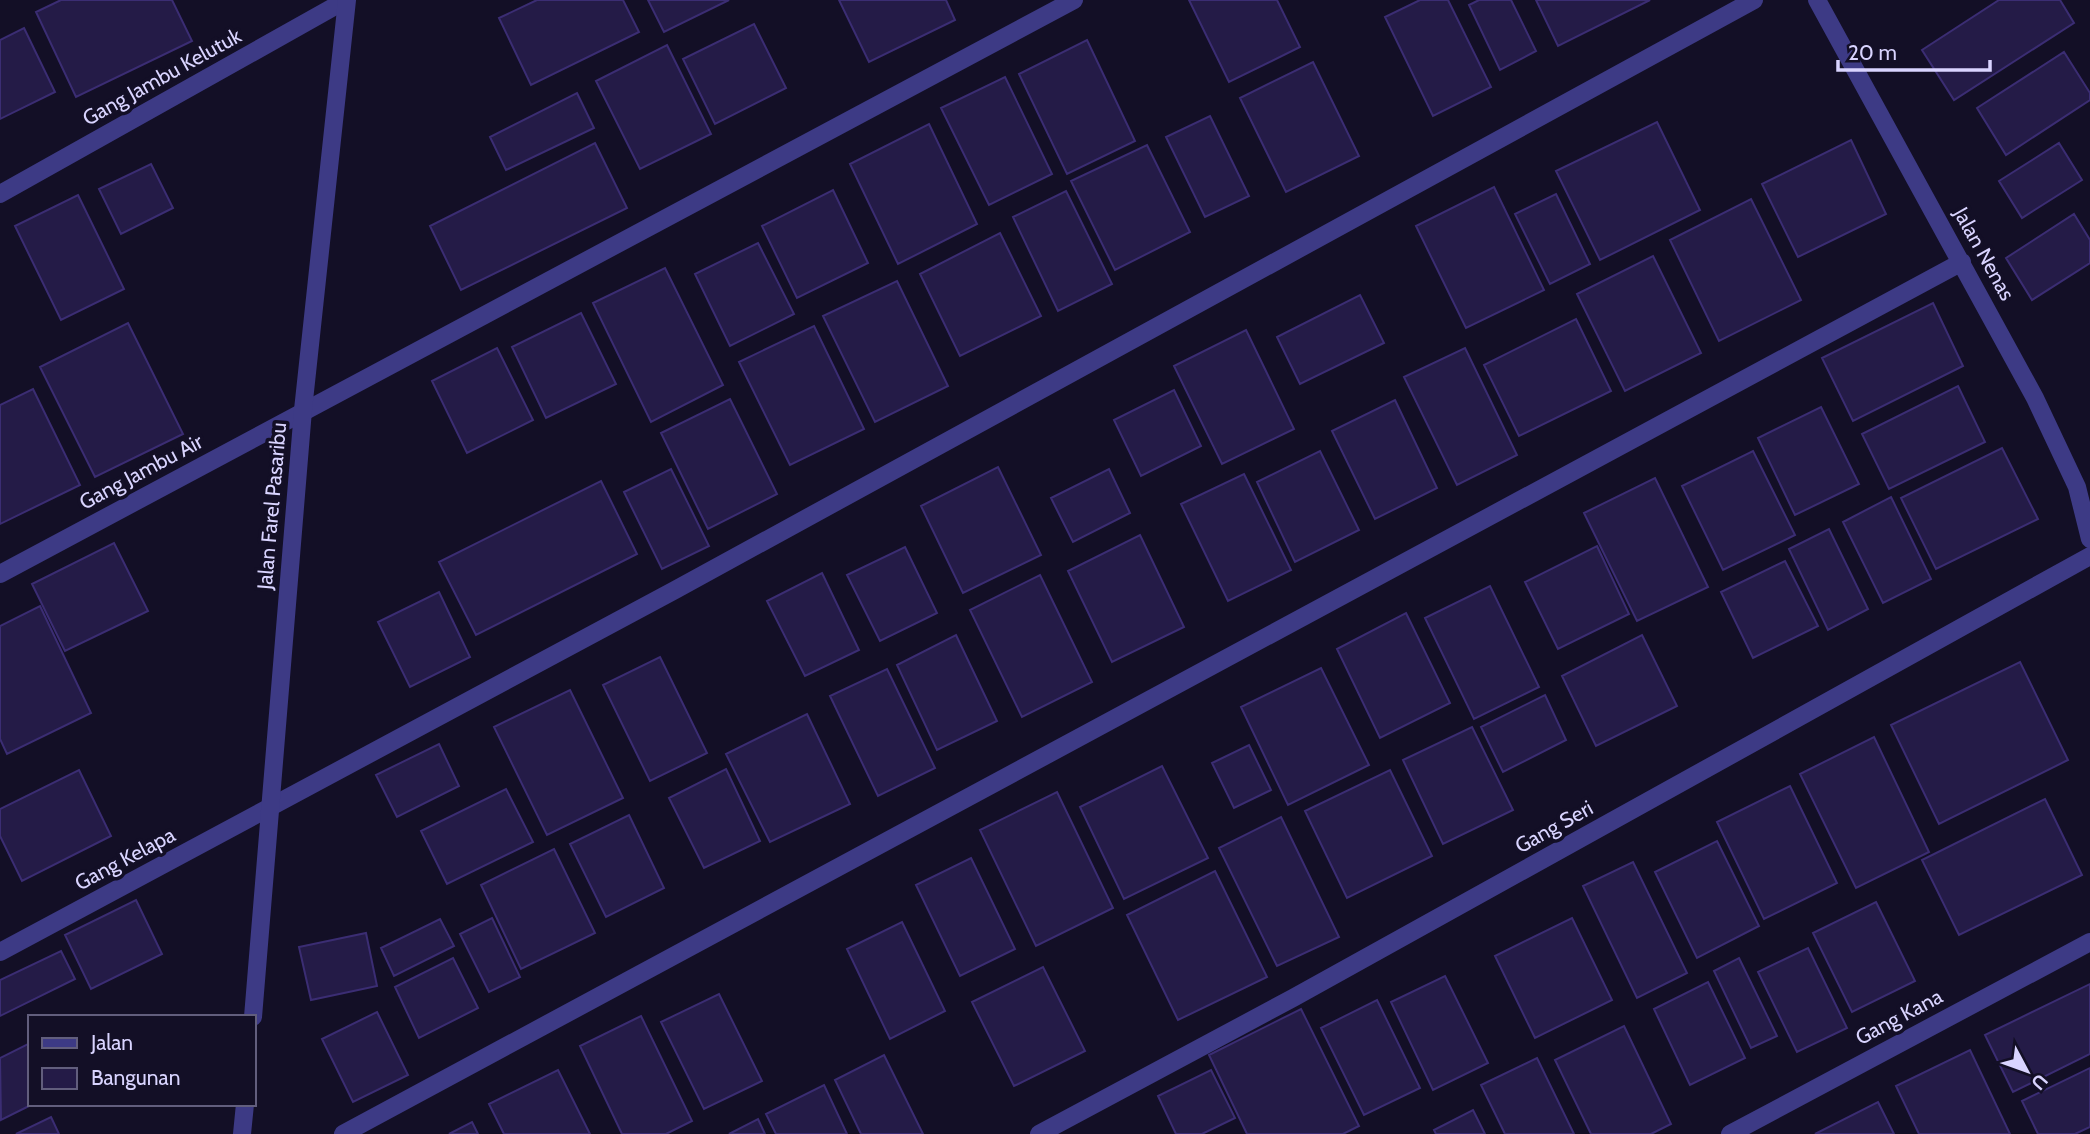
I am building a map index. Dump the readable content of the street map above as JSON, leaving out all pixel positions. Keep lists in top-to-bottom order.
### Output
{
  "streets": {
    "street": [
      "Gang Jambu Kelutuk",
      "Jalan Nenas",
      "Gang Jambu Air",
      "Jalan Farel Pasaribu",
      "Gang Seri",
      "Gang Kelapa",
      "Gang Kana"
    ]
  },
  "crossings": [
    ["Gang Jambu Kelutuk", "Jalan Farel Pasaribu"],
    ["Gang Jambu Air", "Jalan Farel Pasaribu"],
    ["Jalan Farel Pasaribu", "Gang Kelapa"]
  ],
  "legend": ["Jalan", "Bangunan"],
  "scale_bar": "20 m",
  "north": "bottom right"
}
